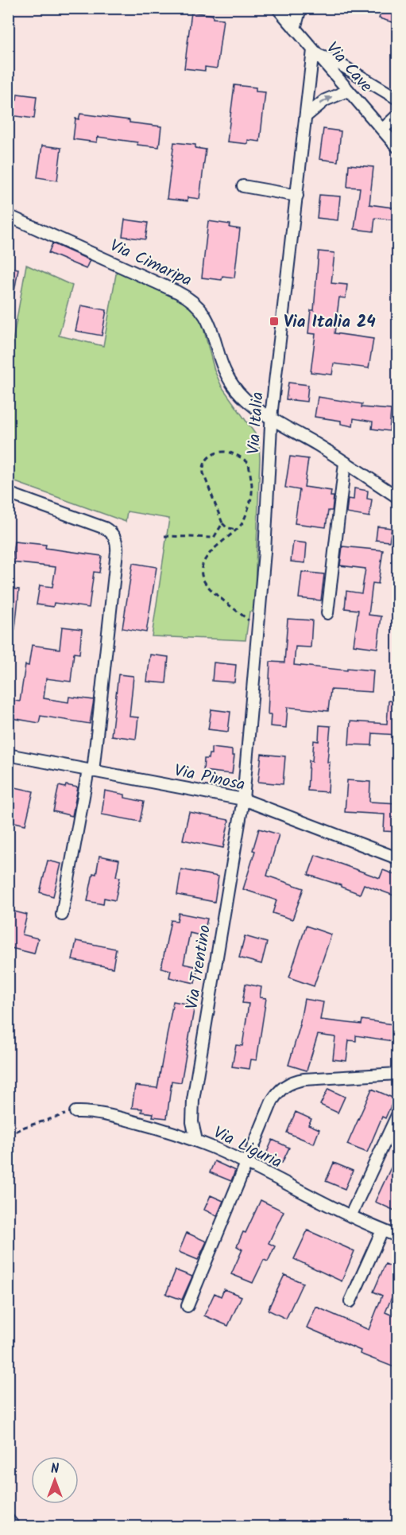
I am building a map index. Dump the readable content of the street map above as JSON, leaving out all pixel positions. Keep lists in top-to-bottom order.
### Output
{
  "streets": {
    "street": [
      "Via Cave",
      "Via Cimaripa",
      "Via Italia",
      "Via Pinosa",
      "Via Trentino",
      "Via Liguria"
    ]
  },
  "crossings": [
    ["Via Cave", "Via Italia"],
    ["Via Cimaripa", "Via Italia"],
    ["Via Italia", "Via Pinosa"],
    ["Via Italia", "Via Trentino"],
    ["Via Pinosa", "Via Trentino"],
    ["Via Trentino", "Via Liguria"]
  ],
  "places": {
    "transit": ["Via Italia 24"]
  },
  "north": "top"
}
